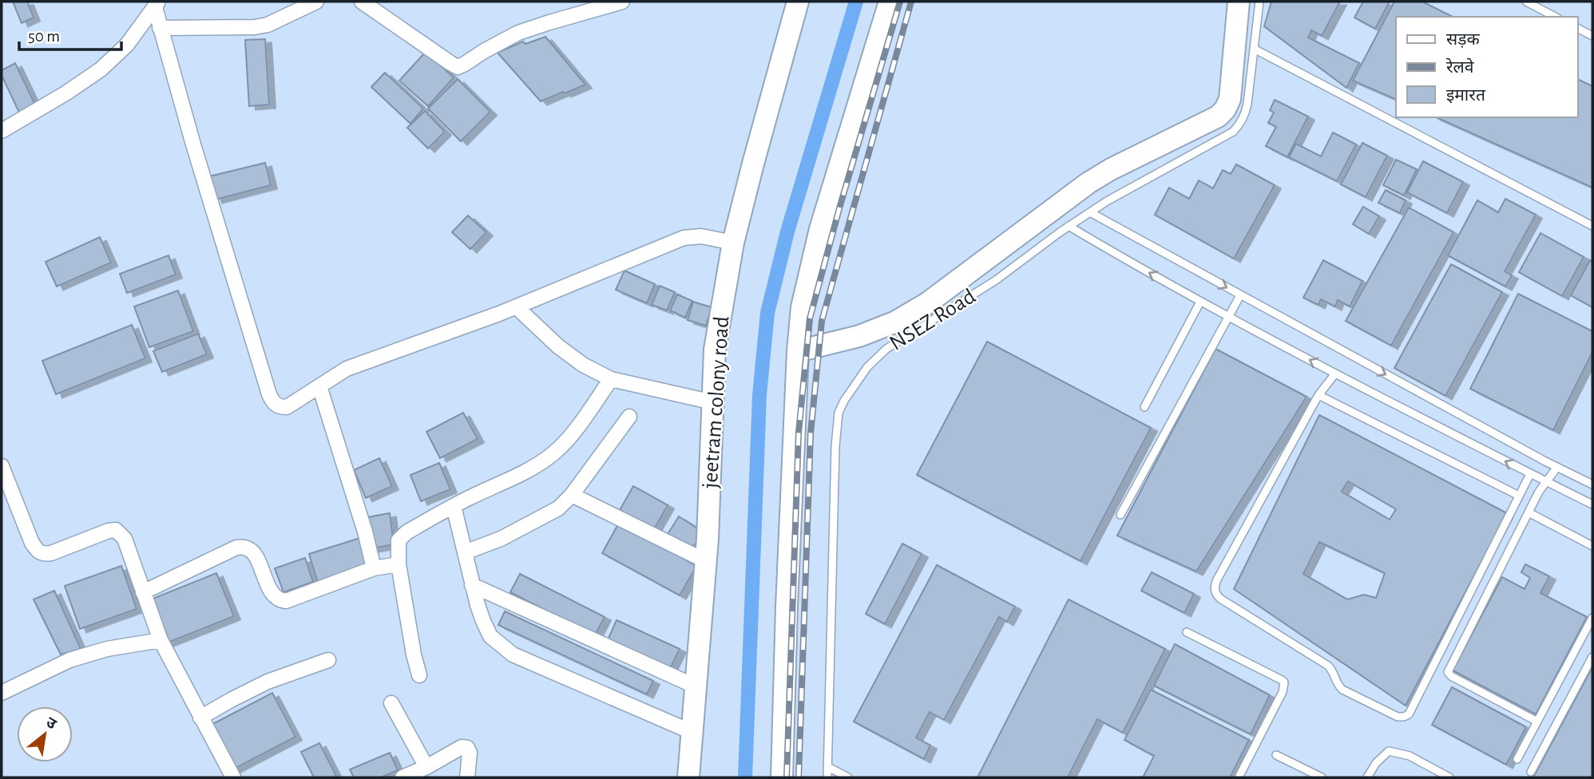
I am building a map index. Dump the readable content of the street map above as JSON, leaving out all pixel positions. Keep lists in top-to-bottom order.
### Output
{
  "streets": {
    "street": ["jeetram colony road"],
    "lane": ["NSEZ Road"]
  },
  "legend": ["सड़क", "रेलवे", "इमारत"],
  "scale_bar": "50 m",
  "north": "top right"
}
